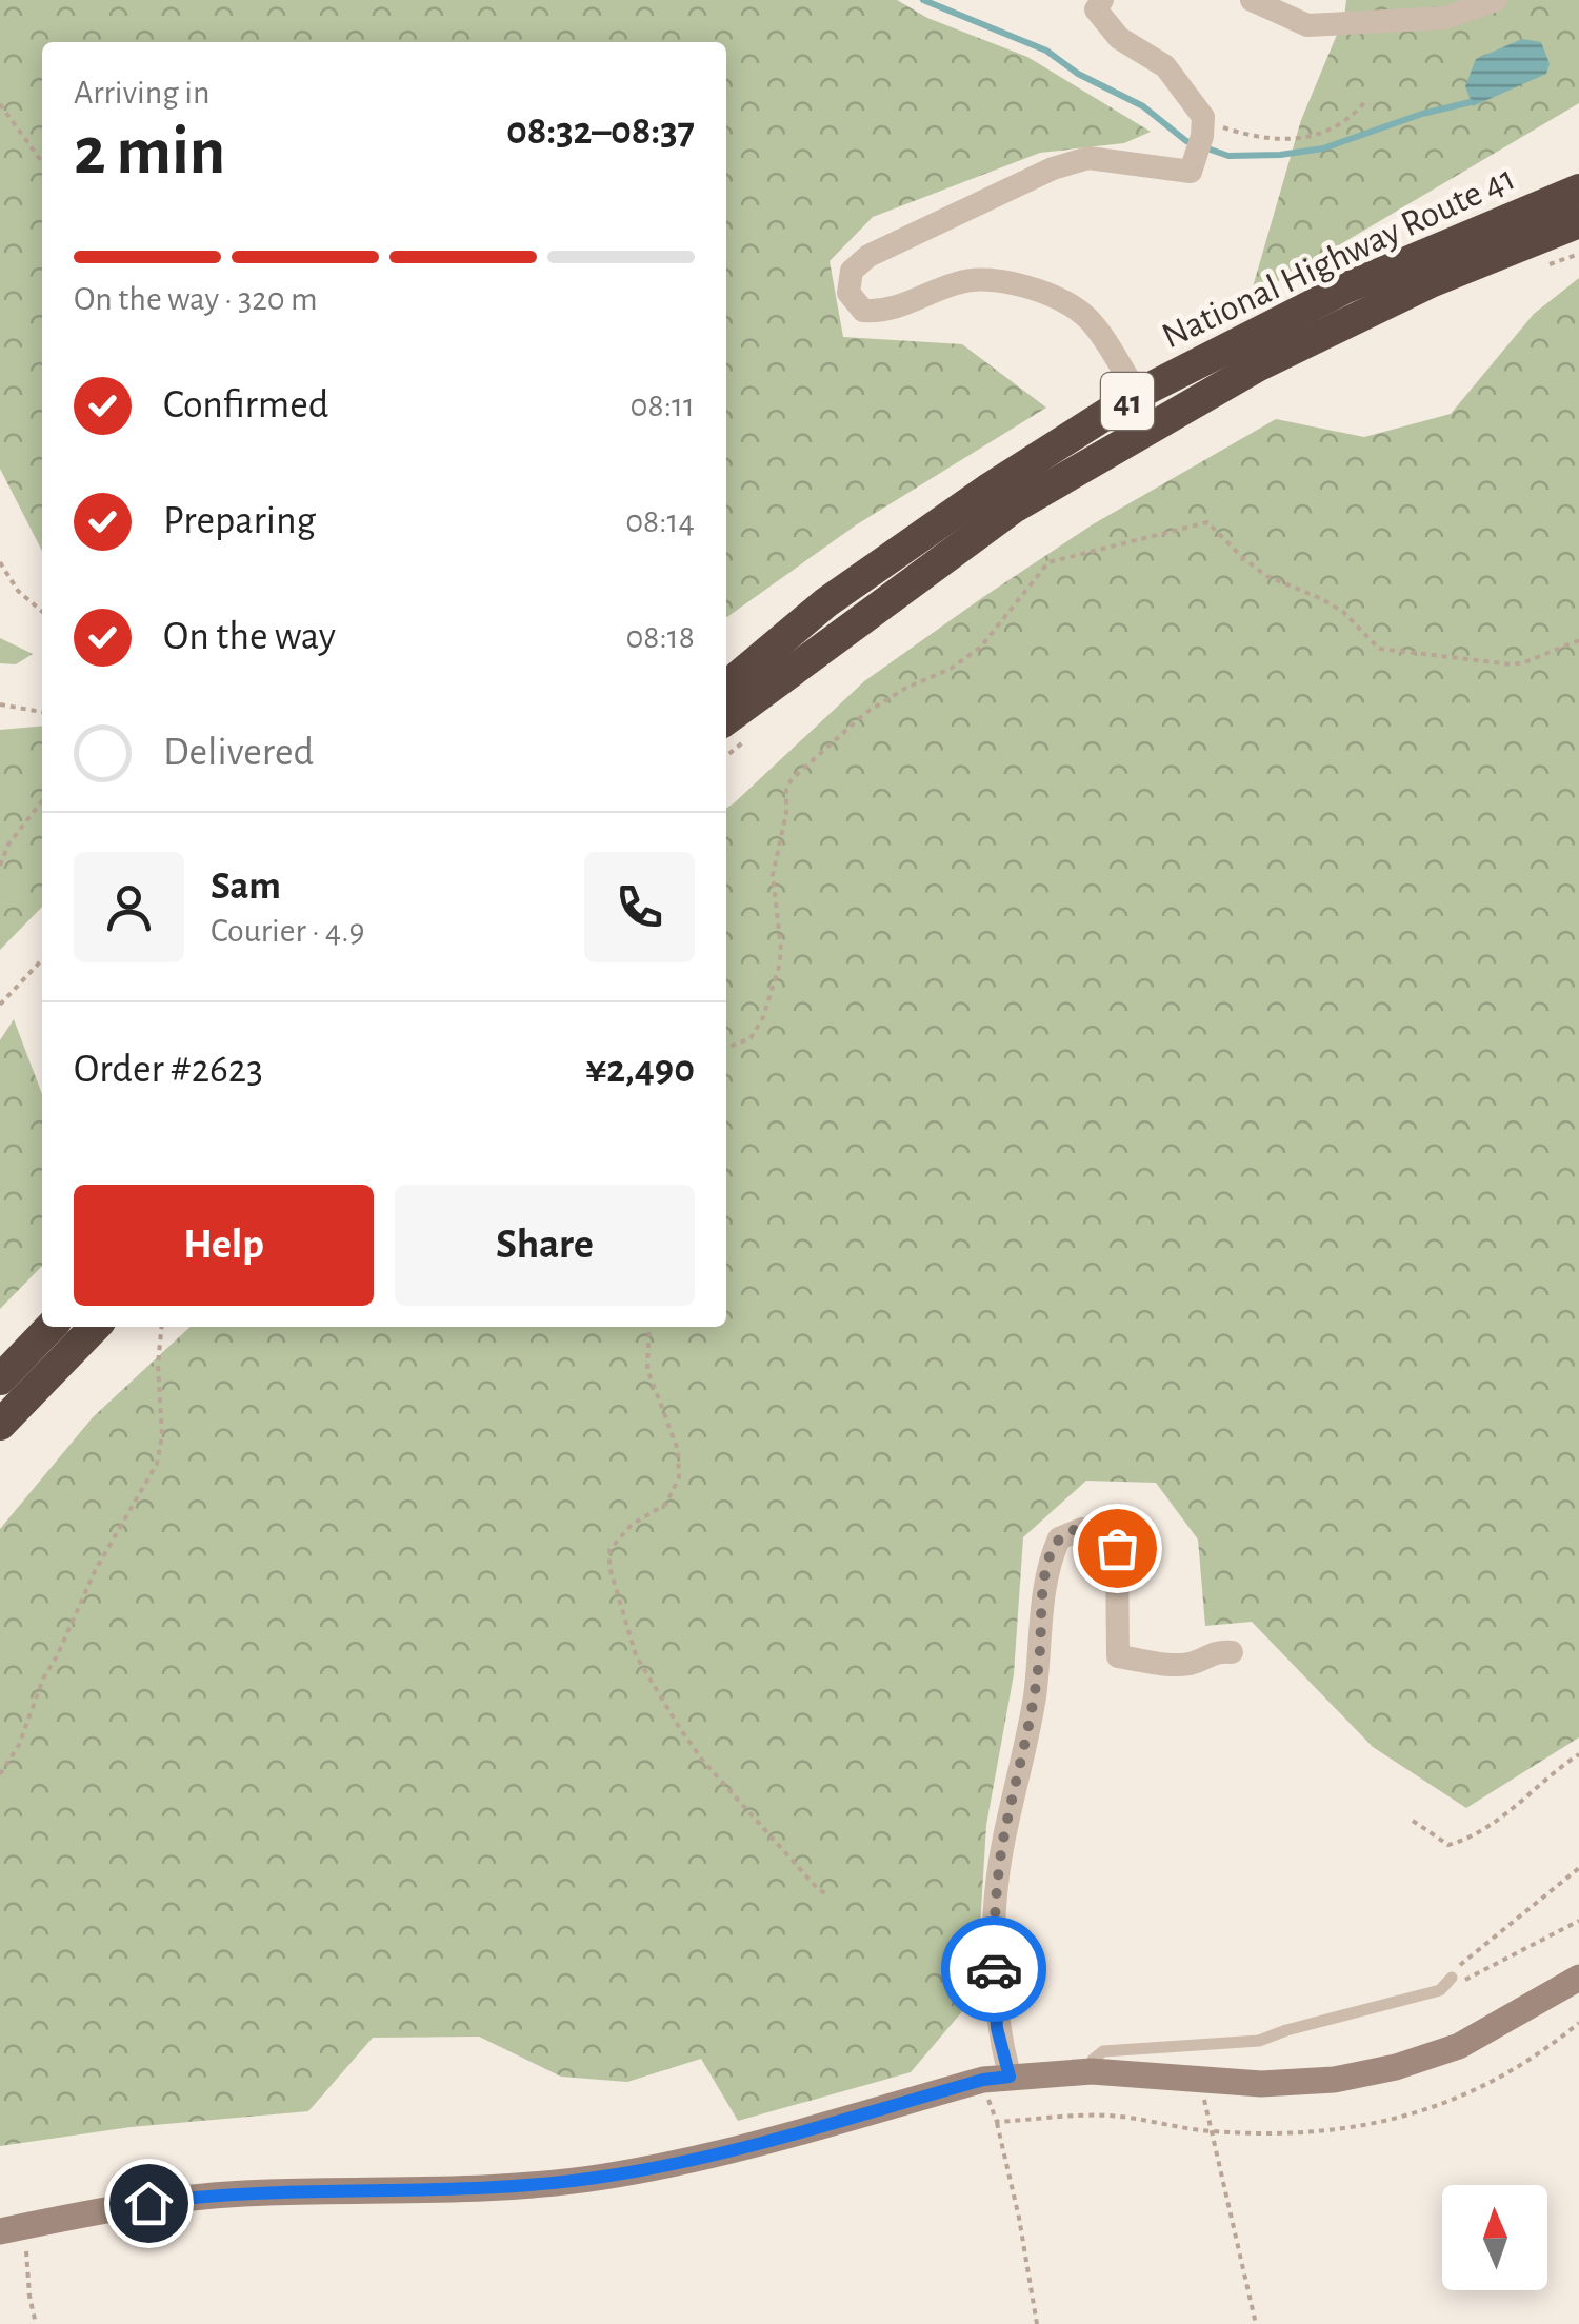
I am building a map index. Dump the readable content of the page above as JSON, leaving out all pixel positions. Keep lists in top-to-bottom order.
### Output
{
  "streets": {
    "highway": ["National Highway Route 41", "41"]
  },
  "north": "top",
  "page": {
    "heading": ["2 min", "Arriving in", "08:32–08:37"],
    "panel": [
      "Sam",
      "Courier · 4.9",
      "Order #2623",
      "¥2,490"
    ],
    "bar": "On the way · 320 m",
    "list": [
      ["Confirmed", "08:11"],
      ["Preparing", "08:14"],
      ["On the way", "08:18"],
      "Delivered"
    ],
    "buttons": ["Help", "Share"]
  }
}
